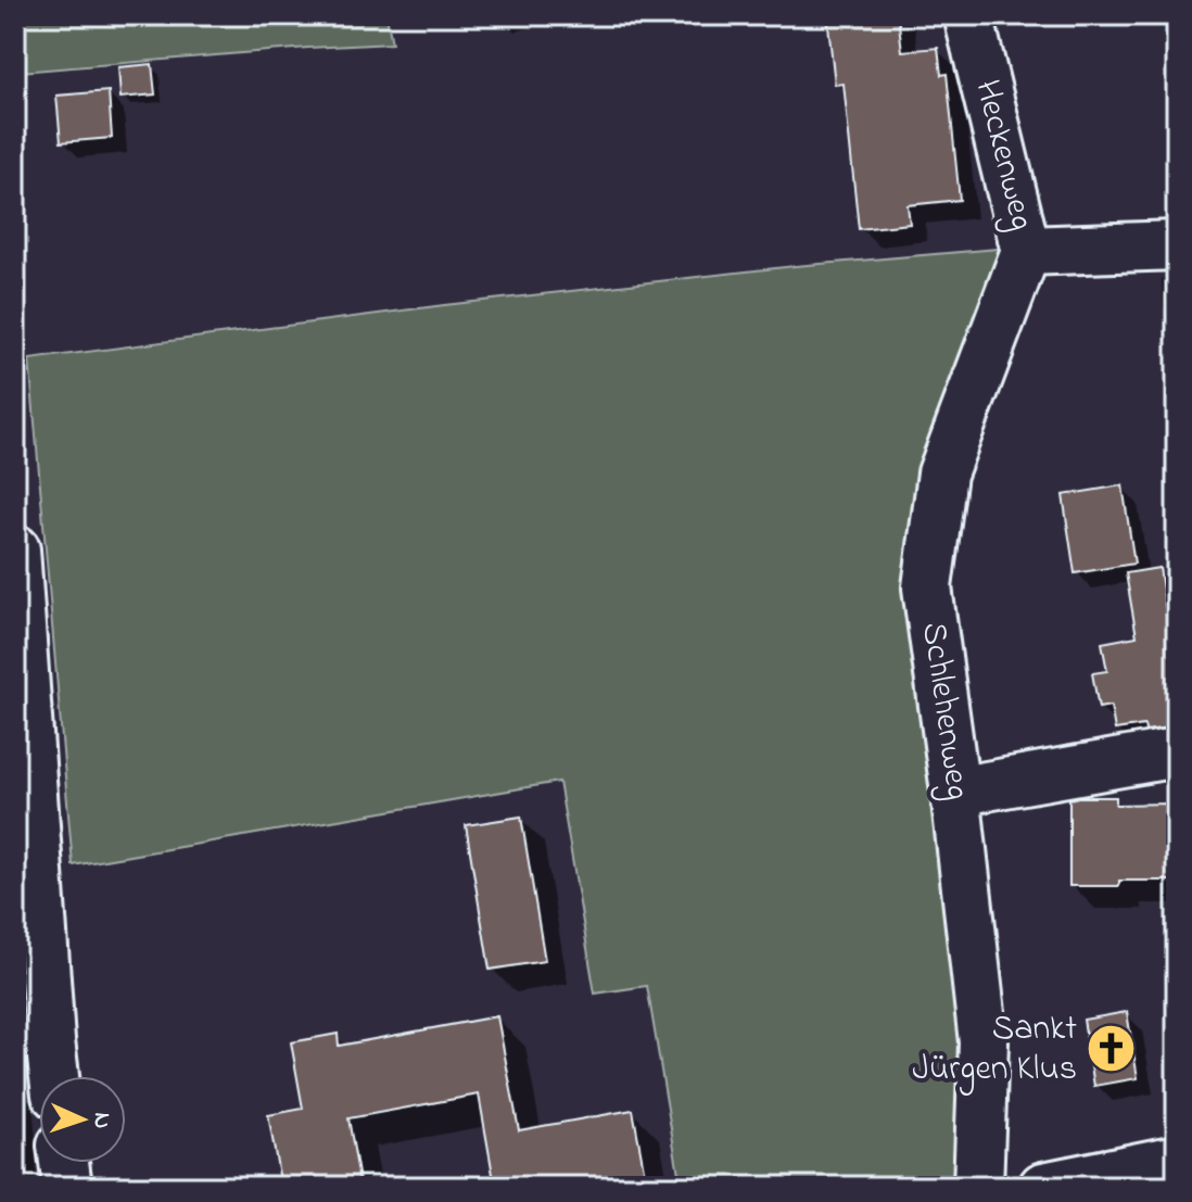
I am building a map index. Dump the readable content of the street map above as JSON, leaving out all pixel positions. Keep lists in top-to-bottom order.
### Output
{
  "streets": {
    "street": ["Heckenweg", "Schlehenweg"]
  },
  "crossings": [
    ["Heckenweg", "Schlehenweg"]
  ],
  "places": {
    "church": ["Sankt Jürgen Klus"]
  },
  "north": "right"
}
